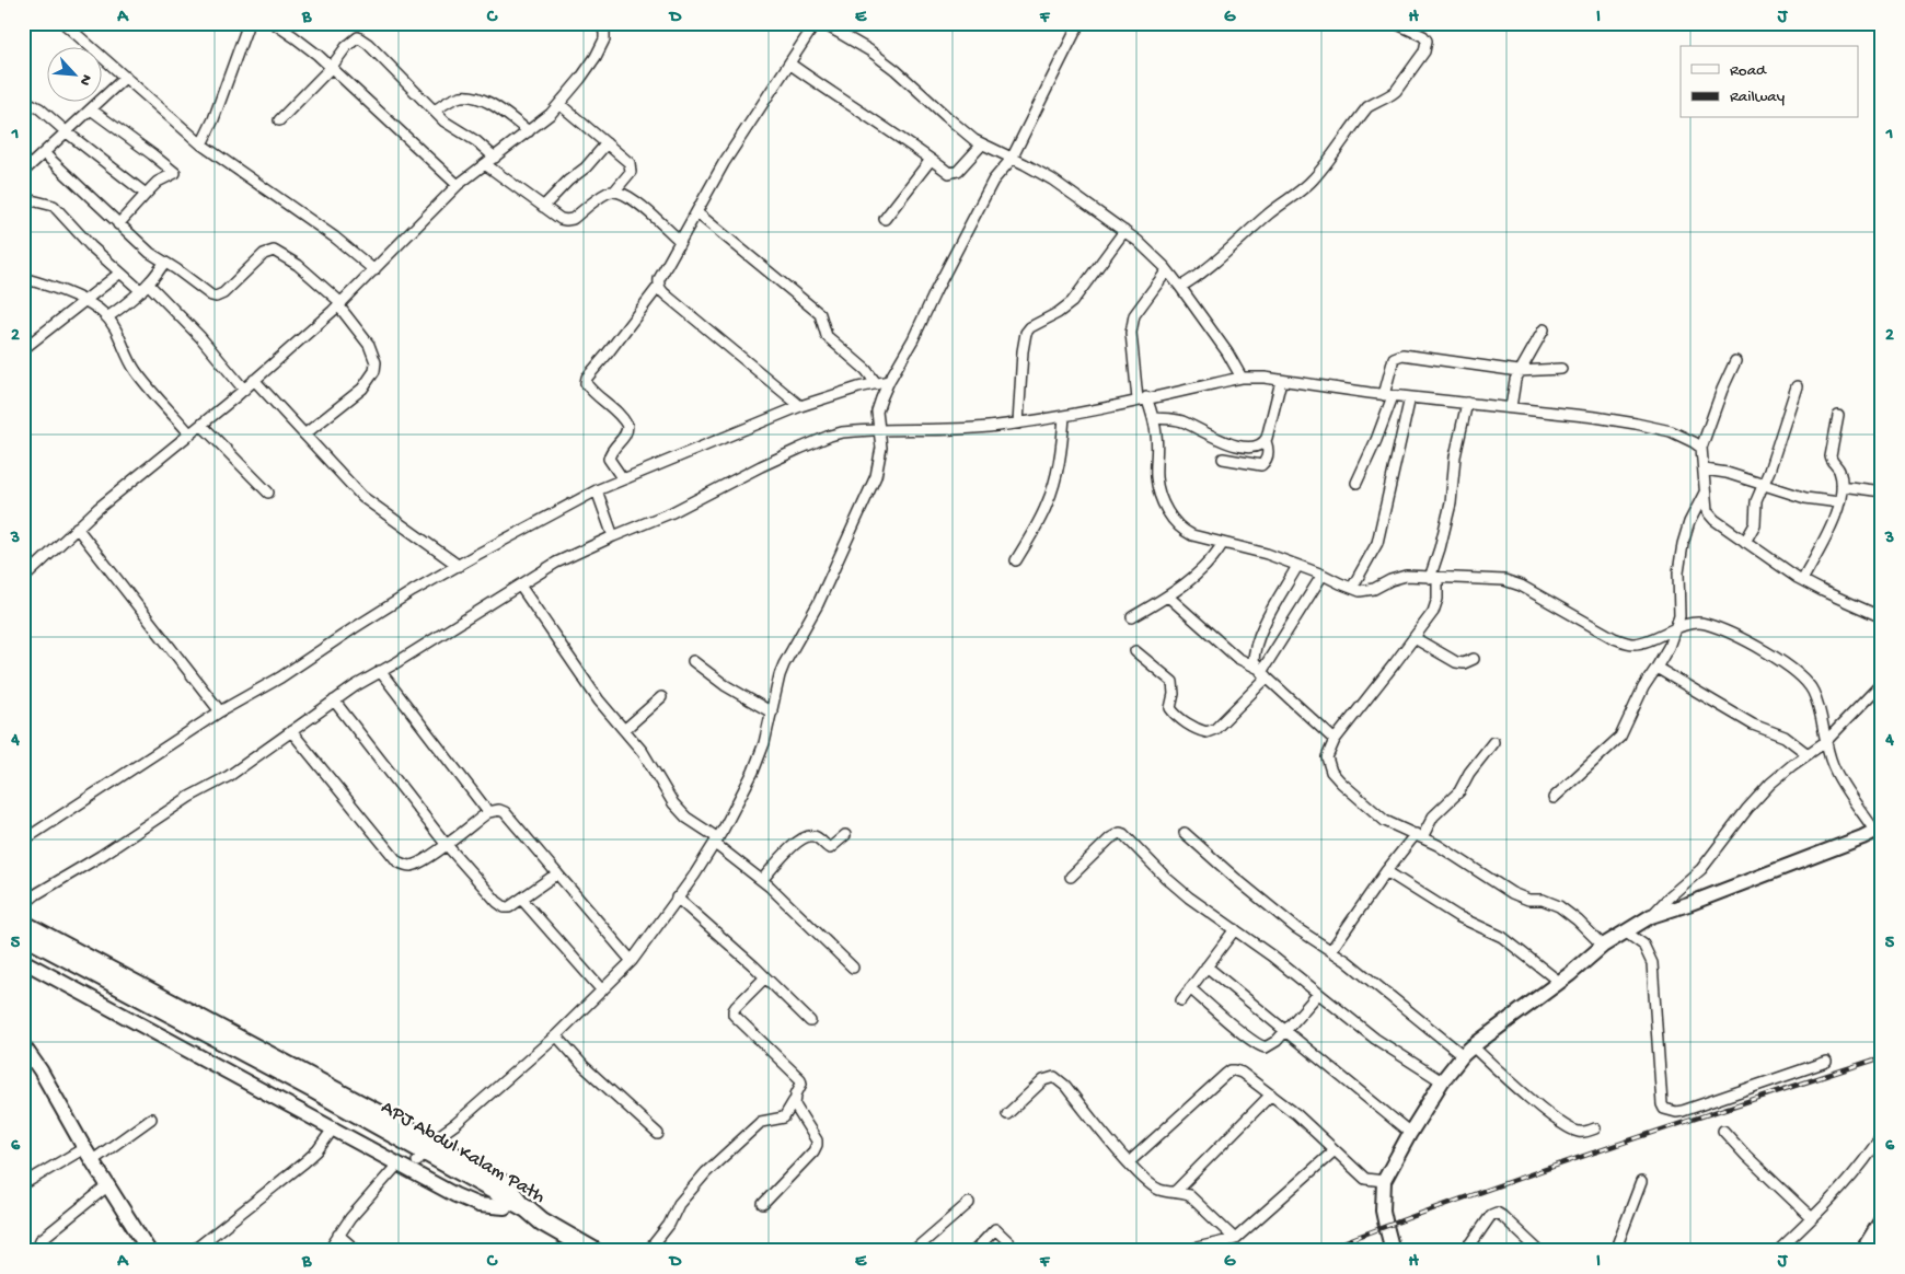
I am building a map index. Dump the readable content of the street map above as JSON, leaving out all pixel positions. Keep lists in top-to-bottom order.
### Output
{
  "streets": {
    "highway": ["APJ Abdul Kalam Path"]
  },
  "legend": ["Road", "Railway"],
  "north": "bottom right",
  "grid": {
    "columns": [
      "A",
      "B",
      "C",
      "D",
      "E",
      "F",
      "G",
      "H",
      "I",
      "J"
    ],
    "rows": [
      "1",
      "2",
      "3",
      "4",
      "5",
      "6"
    ]
  }
}
